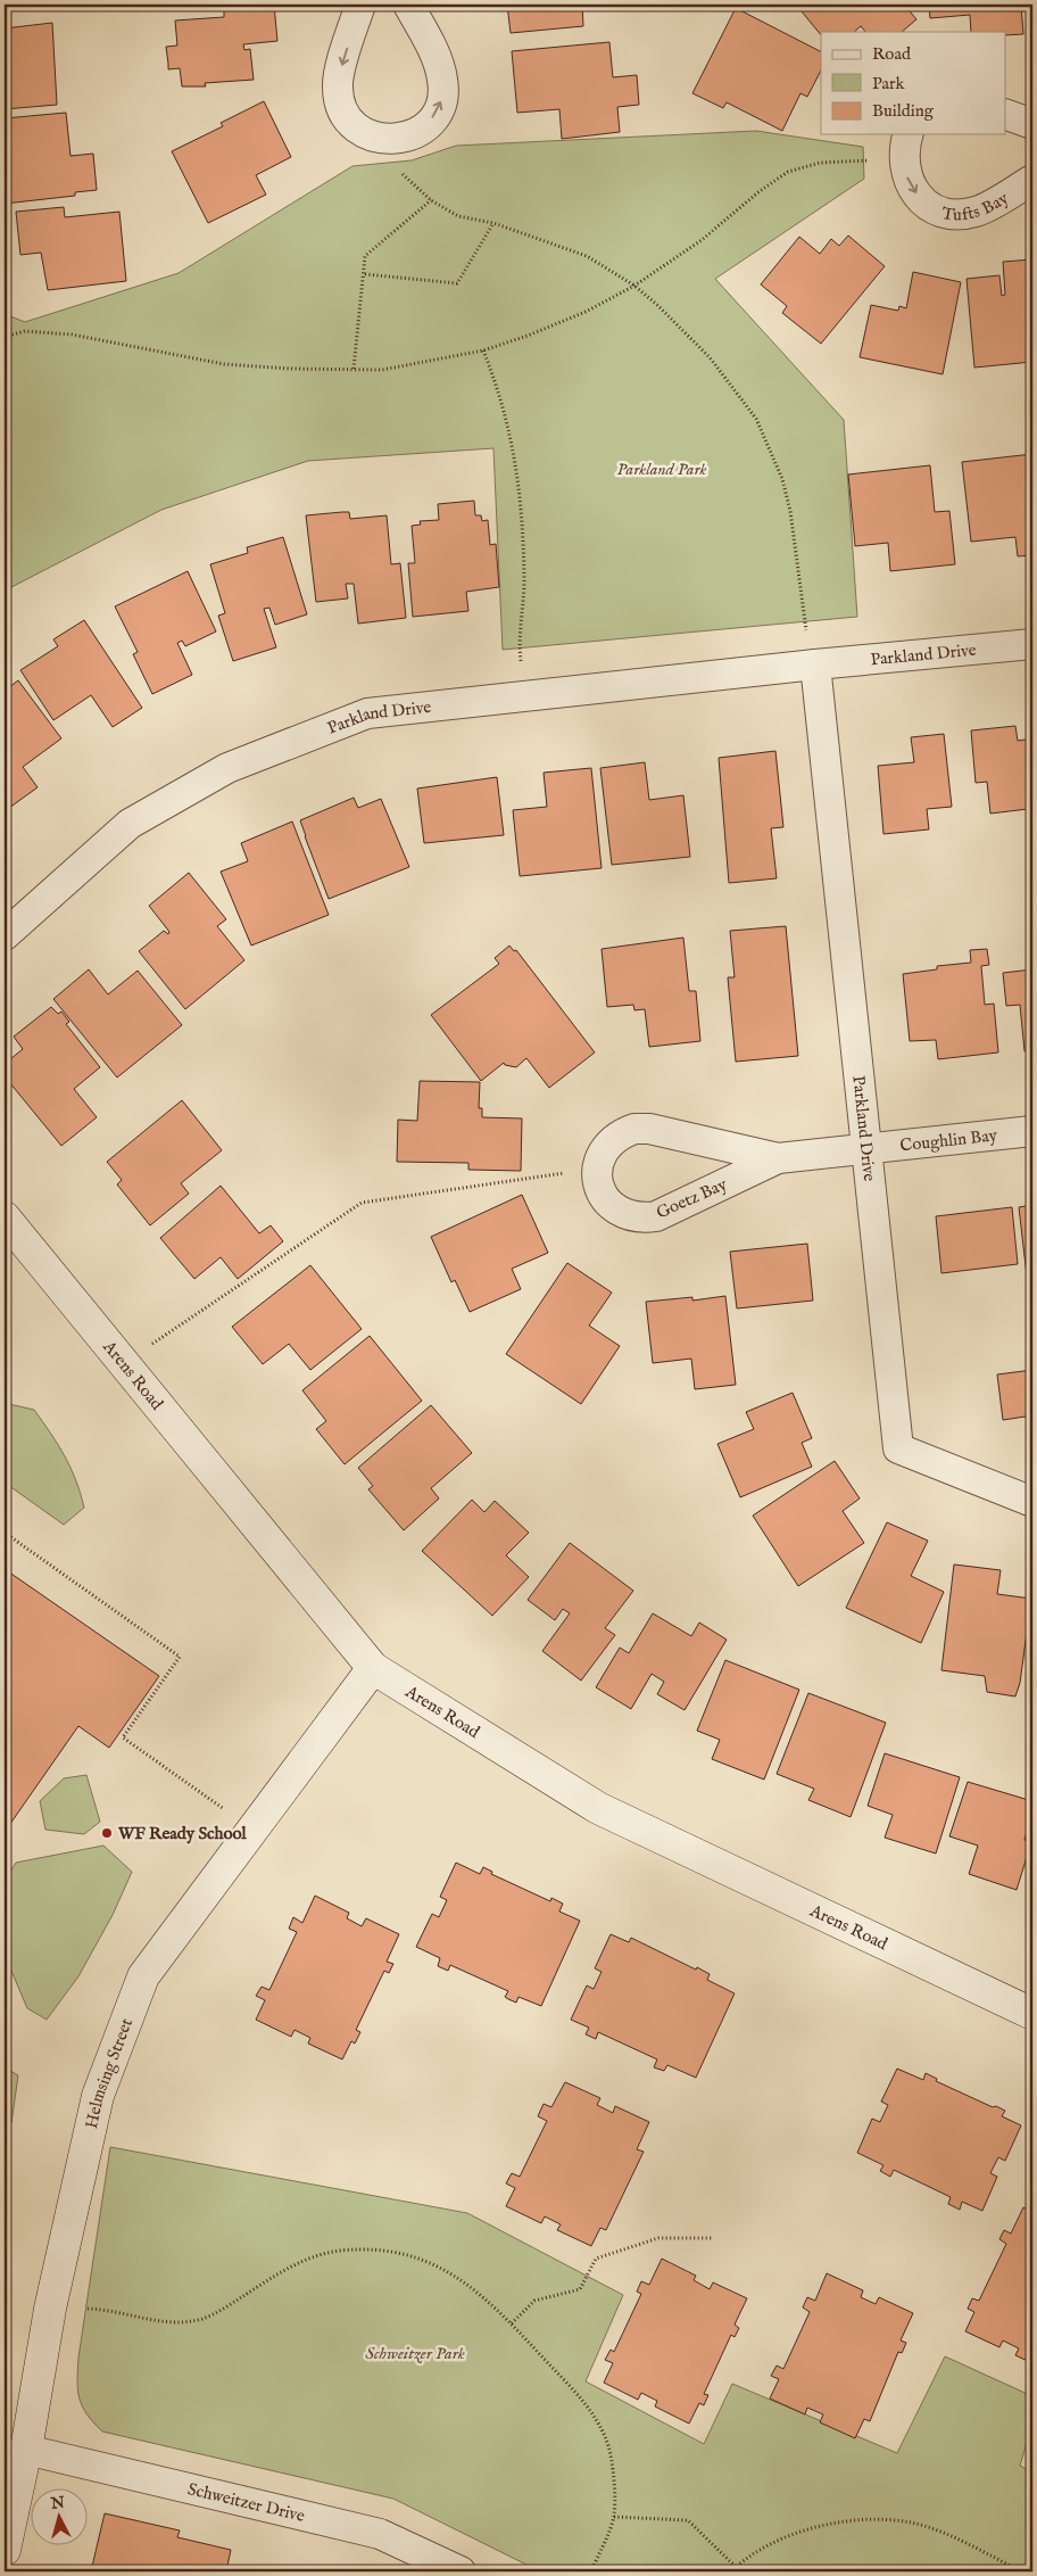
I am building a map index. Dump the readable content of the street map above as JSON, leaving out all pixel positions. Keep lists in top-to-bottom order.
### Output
{
  "streets": {
    "street": [
      "Tufts Bay",
      "Parkland Drive",
      "Coughlin Bay",
      "Goetz Bay",
      "Arens Road",
      "Helmsing Street",
      "Schweitzer Drive"
    ]
  },
  "crossings": [
    ["Parkland Drive", "Coughlin Bay"],
    ["Parkland Drive", "Goetz Bay"],
    ["Coughlin Bay", "Goetz Bay"],
    ["Arens Road", "Helmsing Street"],
    ["Helmsing Street", "Schweitzer Drive"]
  ],
  "one_way": ["Tufts Bay"],
  "parks": ["Parkland Park", "Schweitzer Park"],
  "places": ["WF Ready School"],
  "legend": ["Road", "Park", "Building"],
  "north": "top"
}
